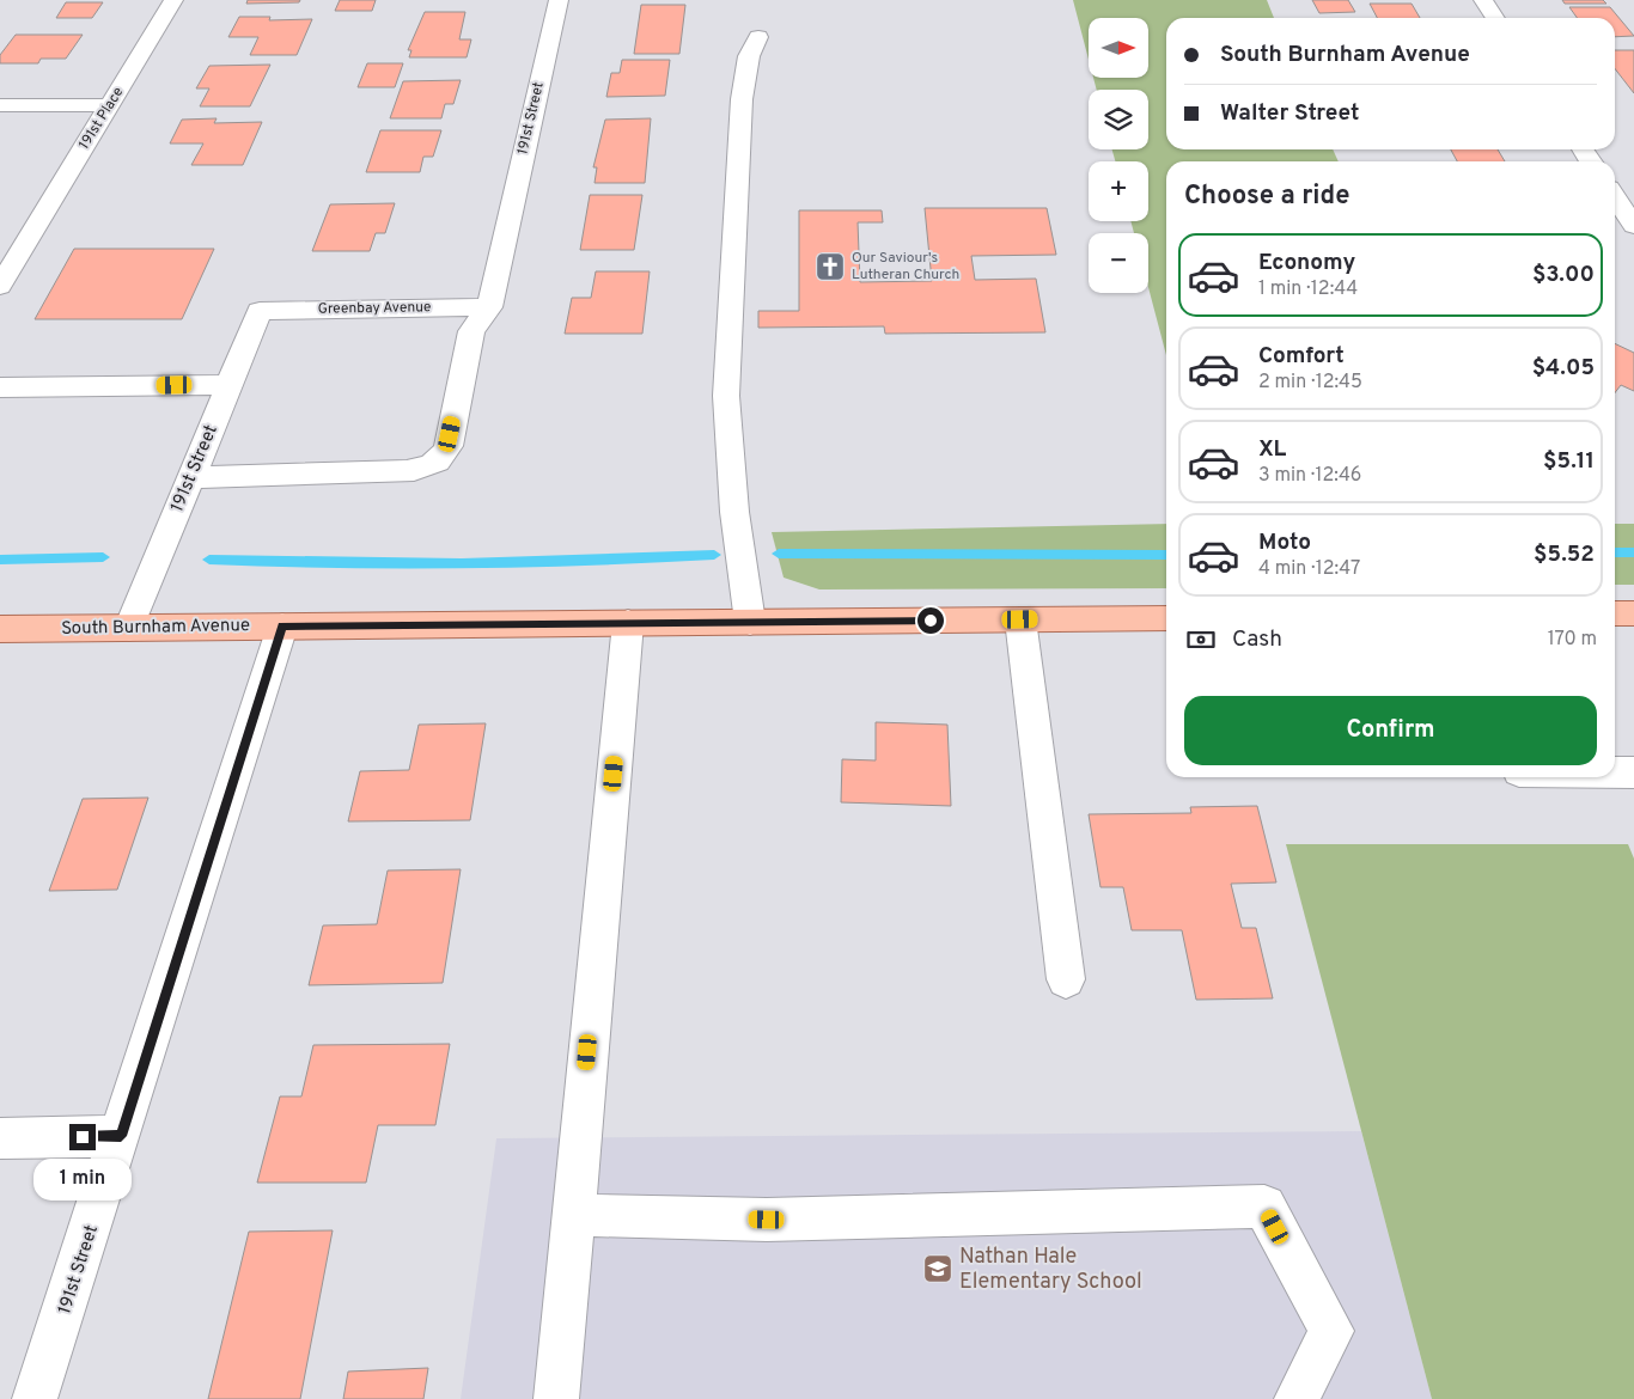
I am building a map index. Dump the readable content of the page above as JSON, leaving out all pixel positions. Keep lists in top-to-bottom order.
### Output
{
  "streets": {
    "main road": ["South Burnham Avenue"],
    "street": ["191st Place", "191st Street", "Greenbay Avenue"]
  },
  "crossings": [
    ["191st Street", "Greenbay Avenue"],
    ["191st Street", "South Burnham Avenue"]
  ],
  "places": {
    "church": ["Our Saviour's Lutheran Church"],
    "school or university": ["Nathan Hale Elementary School"]
  },
  "north": "right",
  "page": {
    "map_buttons": ["+", "−"],
    "banner": ["South Burnham Avenue", "Walter Street"],
    "heading": "Choose a ride",
    "list": [
      {
        "name": "Economy",
        "note": "1 min · 12:44",
        "value": "$3.00"
      },
      {
        "name": "Comfort",
        "note": "2 min · 12:45",
        "value": "$4.05"
      },
      {
        "name": "XL",
        "note": "3 min · 12:46",
        "value": "$5.11"
      },
      {
        "name": "Moto",
        "note": "4 min · 12:47",
        "value": "$5.52"
      }
    ],
    "pay": ["Cash", "170 m"],
    "buttons": "Confirm",
    "bubble": "1 min"
  }
}
